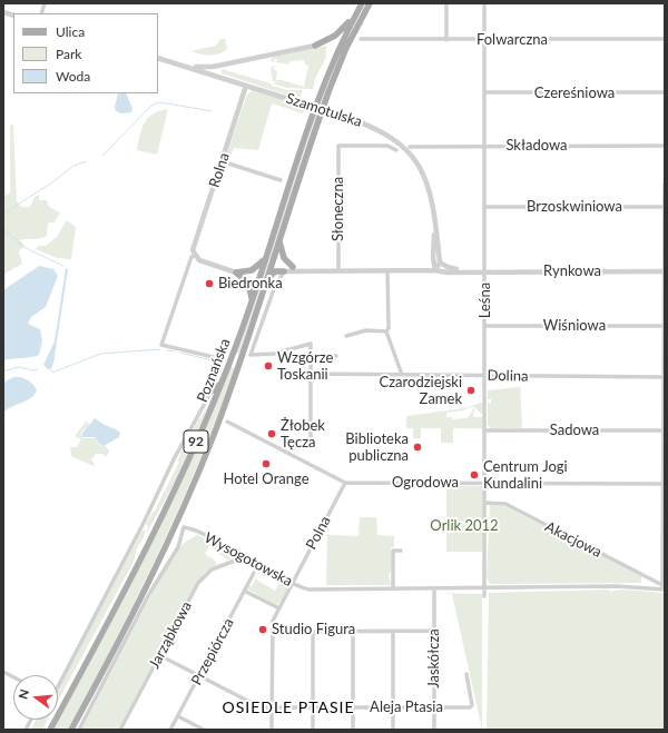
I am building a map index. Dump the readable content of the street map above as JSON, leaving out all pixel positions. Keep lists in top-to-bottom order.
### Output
{
  "streets": {
    "main road": ["Poznańska", "92"],
    "street": [
      "Folwarczna",
      "Czereśniowa",
      "Szamotulska",
      "Składowa",
      "Rolna",
      "Brzoskwiniowa",
      "Słoneczna",
      "Rynkowa",
      "Leśna",
      "Wiśniowa",
      "Dolina",
      "Sadowa",
      "Ogrodowa",
      "Polna",
      "Akacjowa",
      "Wysogotowska",
      "Jarząbkowa",
      "Przepiórcza",
      "Jaskółcza",
      "Aleja Ptasia"
    ]
  },
  "crossings": [
    ["Folwarczna", "Leśna"],
    ["Czereśniowa", "Leśna"],
    ["Szamotulska", "Rolna"],
    ["Szamotulska", "Rynkowa"],
    ["Składowa", "Leśna"],
    ["Rolna", "Poznańska"],
    ["Brzoskwiniowa", "Leśna"],
    ["Słoneczna", "Rynkowa"],
    ["Rynkowa", "Leśna"],
    ["Rynkowa", "Poznańska"],
    ["Leśna", "Wiśniowa"],
    ["Leśna", "Dolina"],
    ["Leśna", "Sadowa"],
    ["Leśna", "Ogrodowa"],
    ["Leśna", "Akacjowa"],
    ["Leśna", "Wysogotowska"],
    ["Ogrodowa", "Polna"],
    ["Polna", "Wysogotowska"],
    ["Polna", "Aleja Ptasia"],
    ["Wysogotowska", "Jarząbkowa"],
    ["Wysogotowska", "Jaskółcza"],
    ["Jarząbkowa", "Aleja Ptasia"],
    ["Przepiórcza", "Aleja Ptasia"],
    ["Jaskółcza", "Aleja Ptasia"]
  ],
  "districts": ["OSIEDLE PTASIE"],
  "parks": ["Orlik 2012"],
  "places": [
    "Biedronka",
    "Wzgórze Toskanii",
    "Czarodziejski Zamek",
    "Żłobek Tęcza",
    "Biblioteka publiczna",
    "Hotel Orange",
    "Centrum Jogi Kundalini",
    "Studio Figura"
  ],
  "legend": ["Ulica", "Park", "Woda"],
  "north": "left"
}
